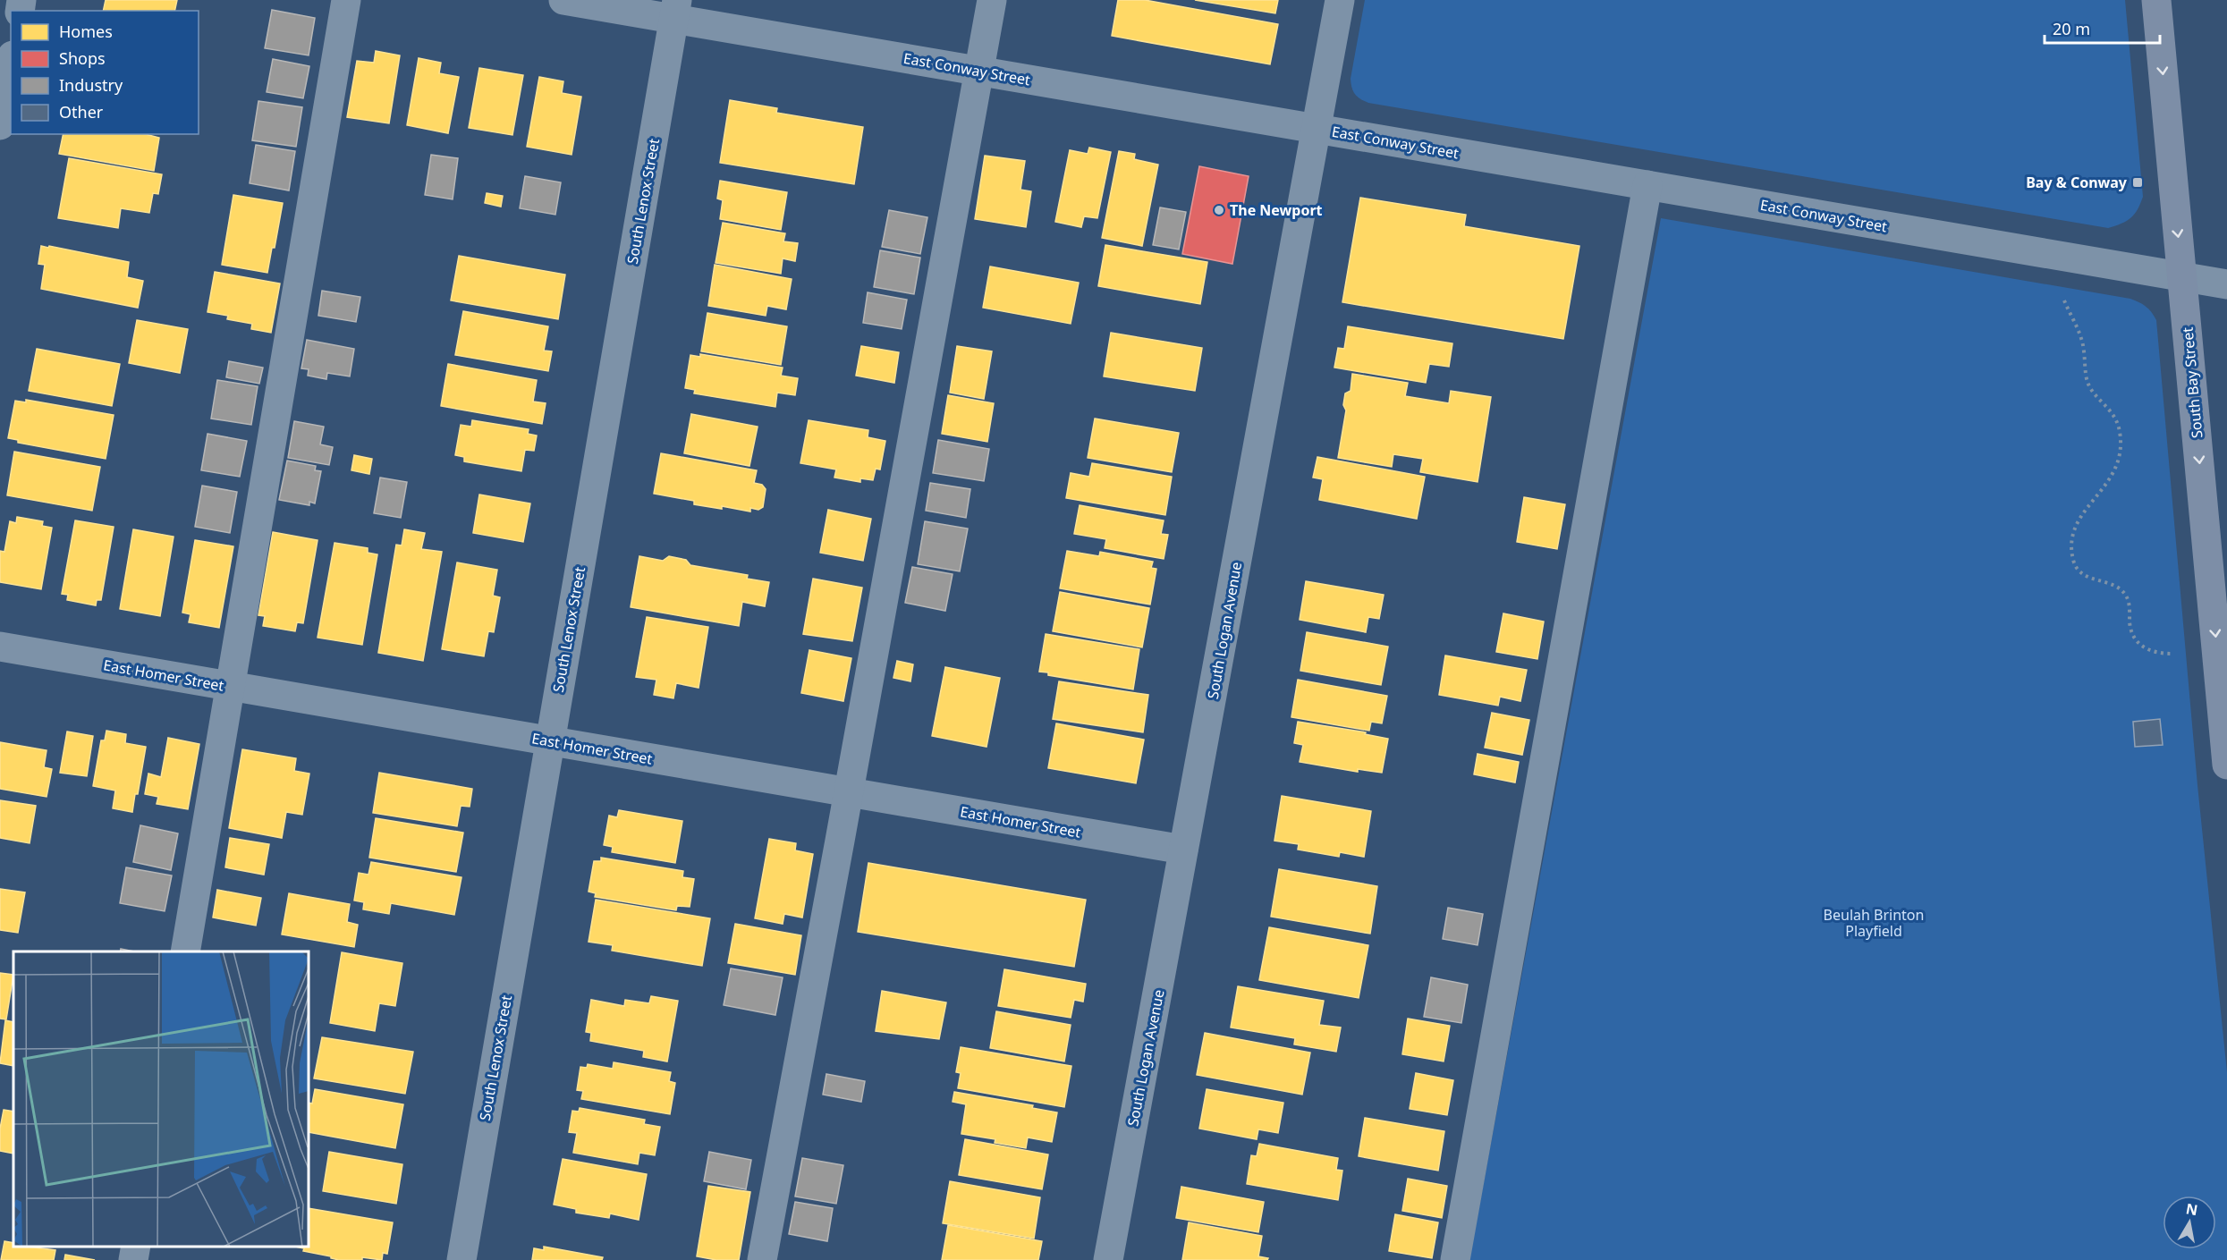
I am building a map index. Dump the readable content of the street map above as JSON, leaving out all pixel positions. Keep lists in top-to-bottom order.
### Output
{
  "streets": {
    "main road": ["South Bay Street"],
    "street": [
      "East Conway Street",
      "South Lenox Street",
      "South Logan Avenue",
      "East Homer Street"
    ]
  },
  "crossings": [
    ["East Conway Street", "South Lenox Street"],
    ["East Conway Street", "South Bay Street"],
    ["East Conway Street", "South Logan Avenue"],
    ["South Lenox Street", "East Homer Street"],
    ["South Logan Avenue", "East Homer Street"]
  ],
  "one_way": ["South Bay Street"],
  "parks": ["Beulah Brinton Playfield"],
  "places": {
    "transit": ["Bay & Conway"],
    "other": ["The Newport"]
  },
  "legend": [
    "Homes",
    "Shops",
    "Industry",
    "Other"
  ],
  "scale_bar": "20 m",
  "north": "top"
}
